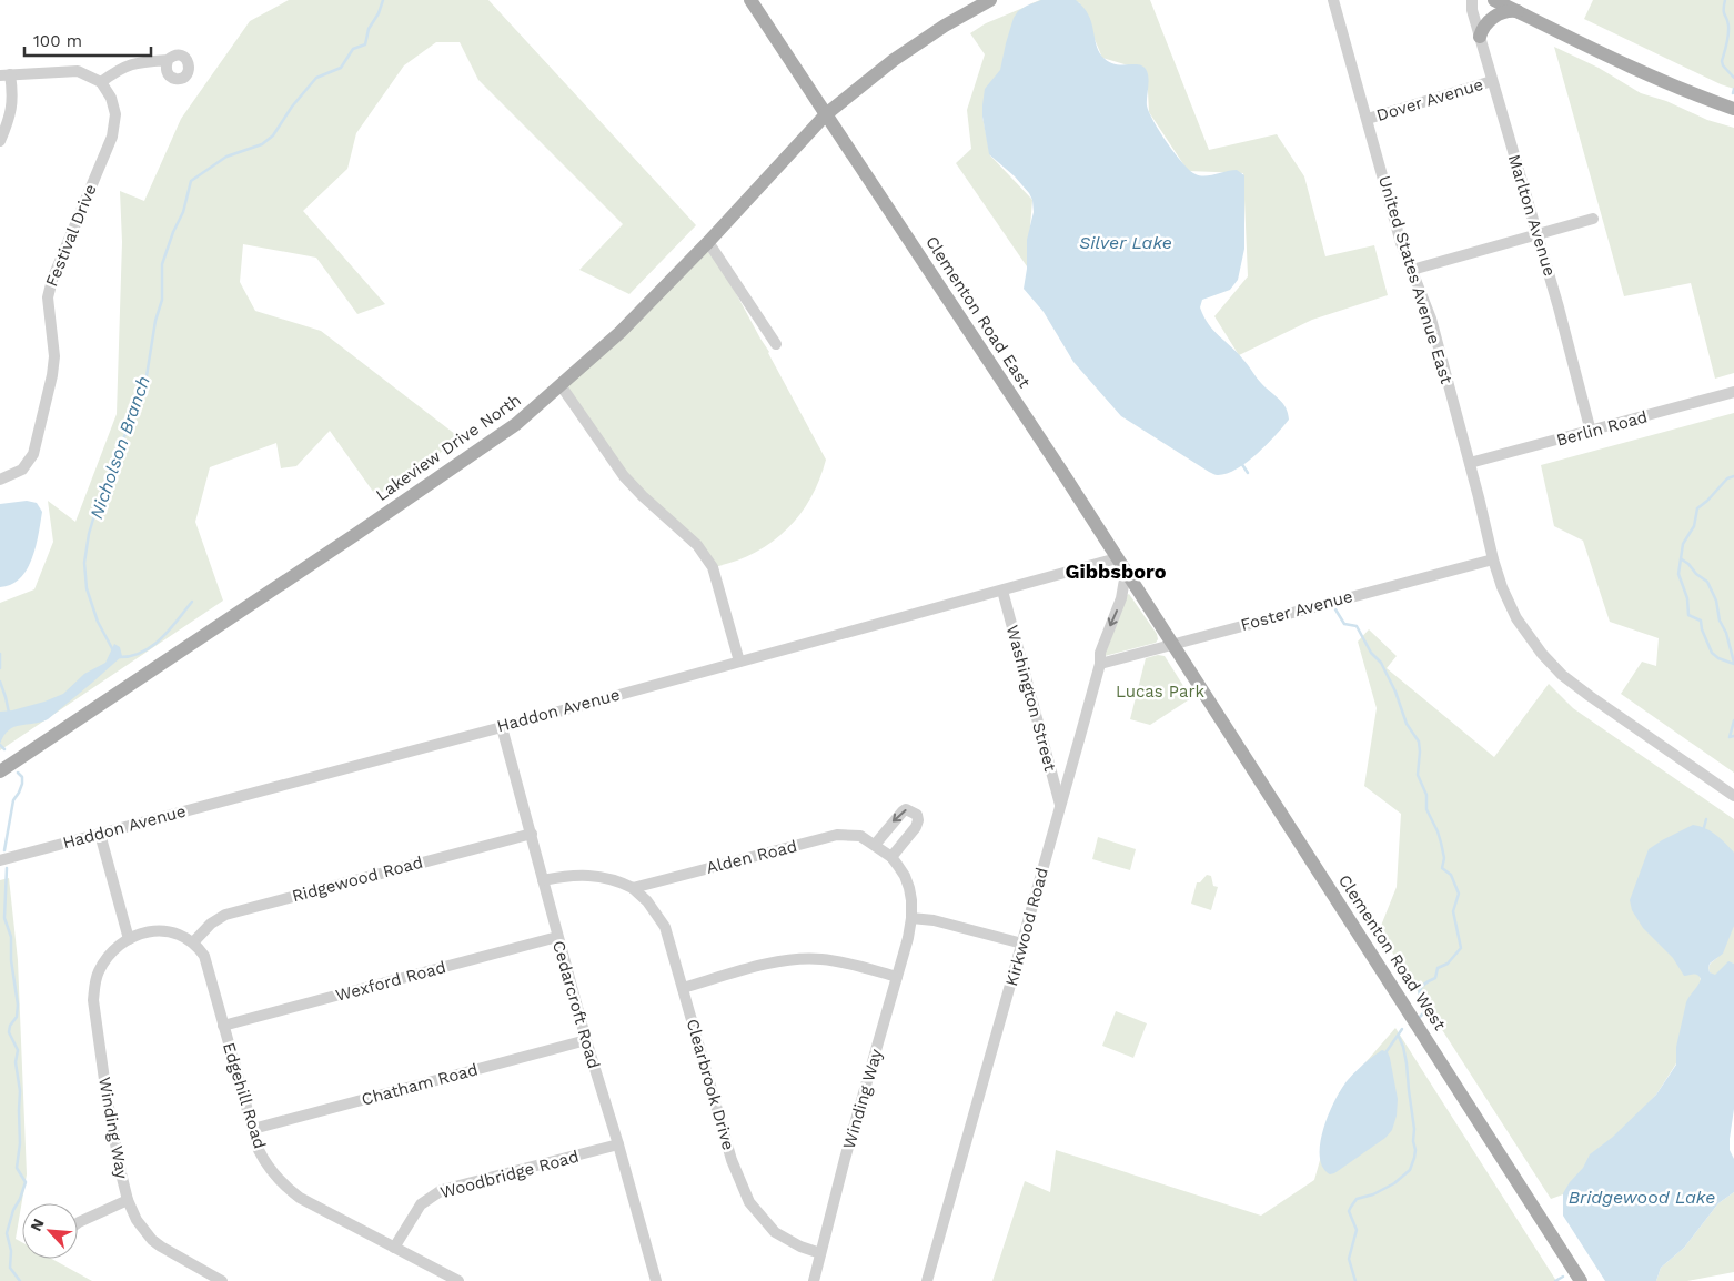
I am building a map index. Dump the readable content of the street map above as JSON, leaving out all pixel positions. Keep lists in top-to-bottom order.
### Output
{
  "streets": {
    "main road": ["Clementon Road East", "Lakeview Drive North", "Clementon Road West"],
    "street": [
      "Dover Avenue",
      "Marlton Avenue",
      "Festival Drive",
      "United States Avenue East",
      "Berlin Road",
      "Foster Avenue",
      "Washington Street",
      "Haddon Avenue",
      "Alden Road",
      "Ridgewood Road",
      "Kirkwood Road",
      "Wexford Road",
      "Cedarcroft Road",
      "Chatham Road",
      "Clearbrook Drive",
      "Edgehill Road",
      "Winding Way",
      "Woodbridge Road"
    ]
  },
  "crossings": [
    ["Dover Avenue", "Marlton Avenue"],
    ["Dover Avenue", "United States Avenue East"],
    ["Marlton Avenue", "Berlin Road"],
    ["United States Avenue East", "Berlin Road"],
    ["United States Avenue East", "Foster Avenue"],
    ["Clementon Road East", "Lakeview Drive North"],
    ["Clementon Road East", "Foster Avenue"],
    ["Clementon Road East", "Haddon Avenue"],
    ["Clementon Road East", "Kirkwood Road"],
    ["Clementon Road East", "Clementon Road West"],
    ["Foster Avenue", "Kirkwood Road"],
    ["Foster Avenue", "Clementon Road West"],
    ["Washington Street", "Haddon Avenue"],
    ["Washington Street", "Kirkwood Road"],
    ["Haddon Avenue", "Cedarcroft Road"],
    ["Alden Road", "Clearbrook Drive"],
    ["Alden Road", "Winding Way"],
    ["Ridgewood Road", "Cedarcroft Road"],
    ["Ridgewood Road", "Edgehill Road"],
    ["Wexford Road", "Cedarcroft Road"],
    ["Wexford Road", "Edgehill Road"],
    ["Cedarcroft Road", "Chatham Road"],
    ["Cedarcroft Road", "Woodbridge Road"],
    ["Chatham Road", "Edgehill Road"],
    ["Clearbrook Drive", "Winding Way"],
    ["Edgehill Road", "Woodbridge Road"]
  ],
  "districts": ["Gibbsboro"],
  "water": ["Silver Lake", "Nicholson Branch", "Bridgewood Lake"],
  "parks": ["Lucas Park"],
  "scale_bar": "100 m",
  "north": "top left"
}
